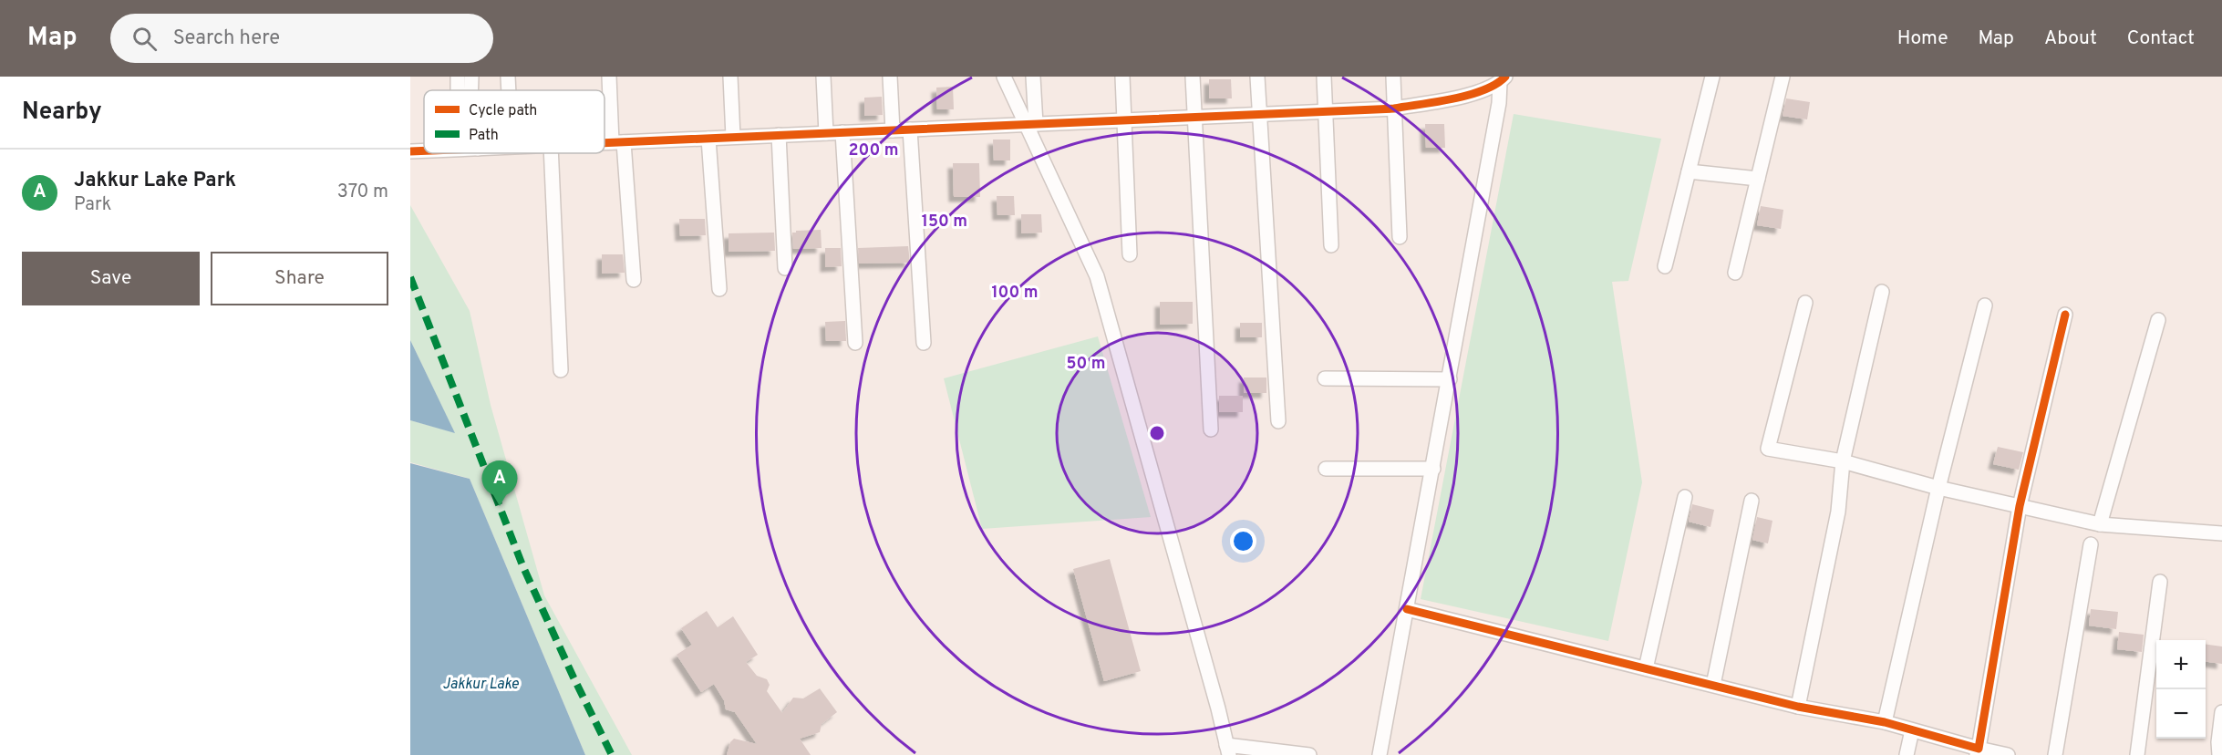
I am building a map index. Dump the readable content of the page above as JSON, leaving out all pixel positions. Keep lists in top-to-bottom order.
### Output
{
  "water": ["Jakkur Lake"],
  "legend": ["Cycle path", "Path"],
  "page": {
    "header": "Map",
    "search": "Search here",
    "nav": [
      "Home",
      "Map",
      "About",
      "Contact"
    ],
    "heading": "Nearby",
    "list": [
      {
        "mark": "A",
        "name": "Jakkur Lake Park",
        "note": "Park",
        "value": "370 m"
      }
    ],
    "buttons": ["Save", "Share"],
    "pins": "A",
    "map_buttons": ["+", "−"]
  },
  "rings": [
    "200 m",
    "150 m",
    "100 m",
    "50 m"
  ]
}
